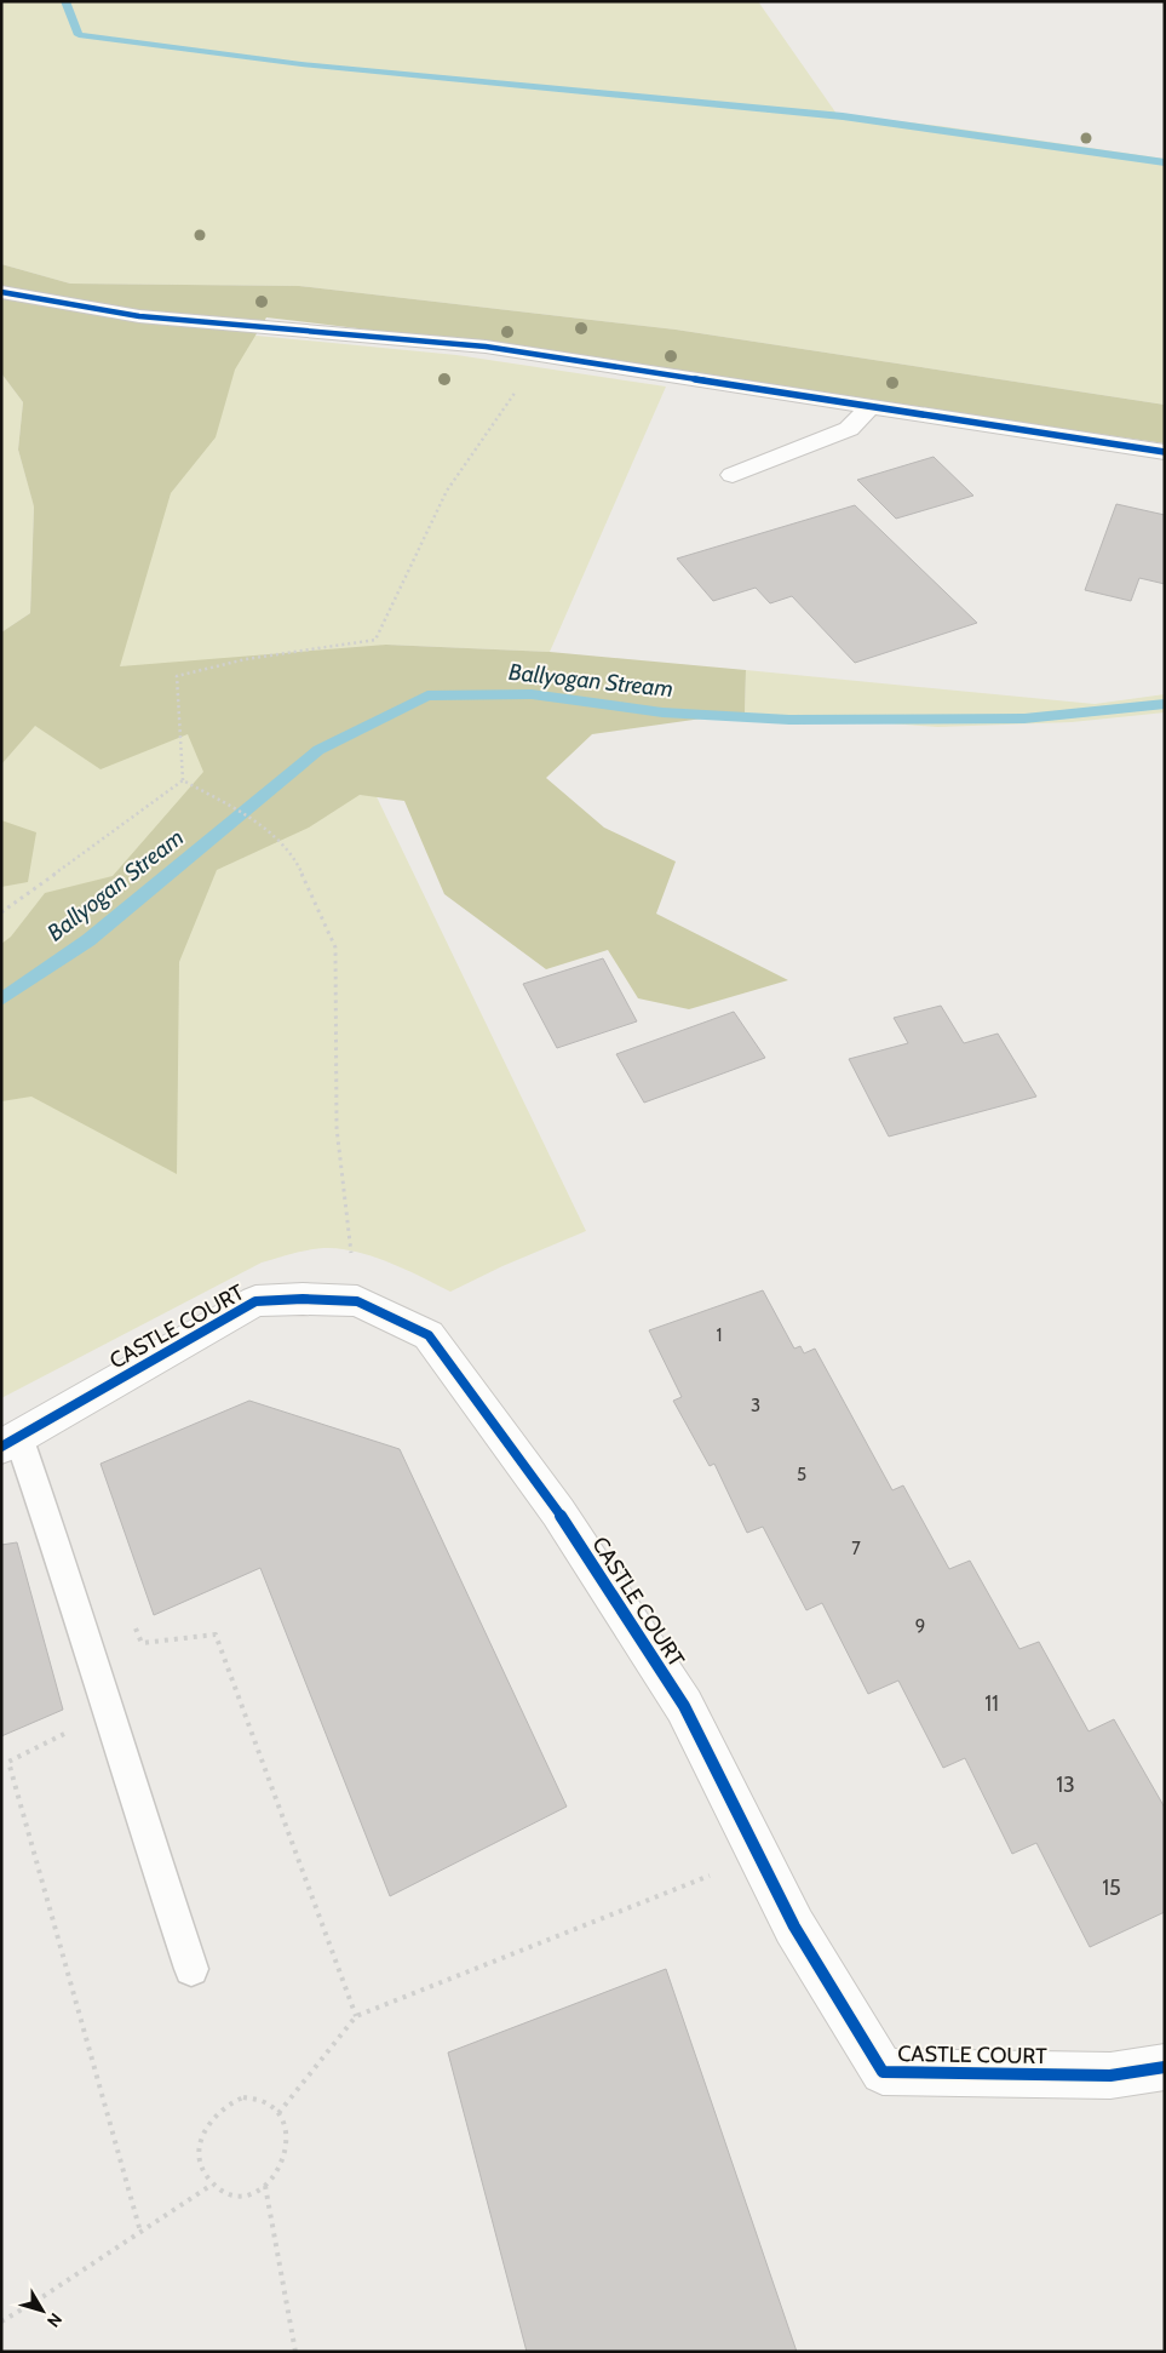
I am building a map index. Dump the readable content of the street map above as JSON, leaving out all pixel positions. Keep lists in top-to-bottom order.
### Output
{
  "streets": {
    "street": ["CASTLE COURT"]
  },
  "water": ["Ballyogan Stream"],
  "house_numbers": [
    "1",
    "3",
    "5",
    "7",
    "9",
    "11",
    "13",
    "15"
  ],
  "north": "bottom right"
}
